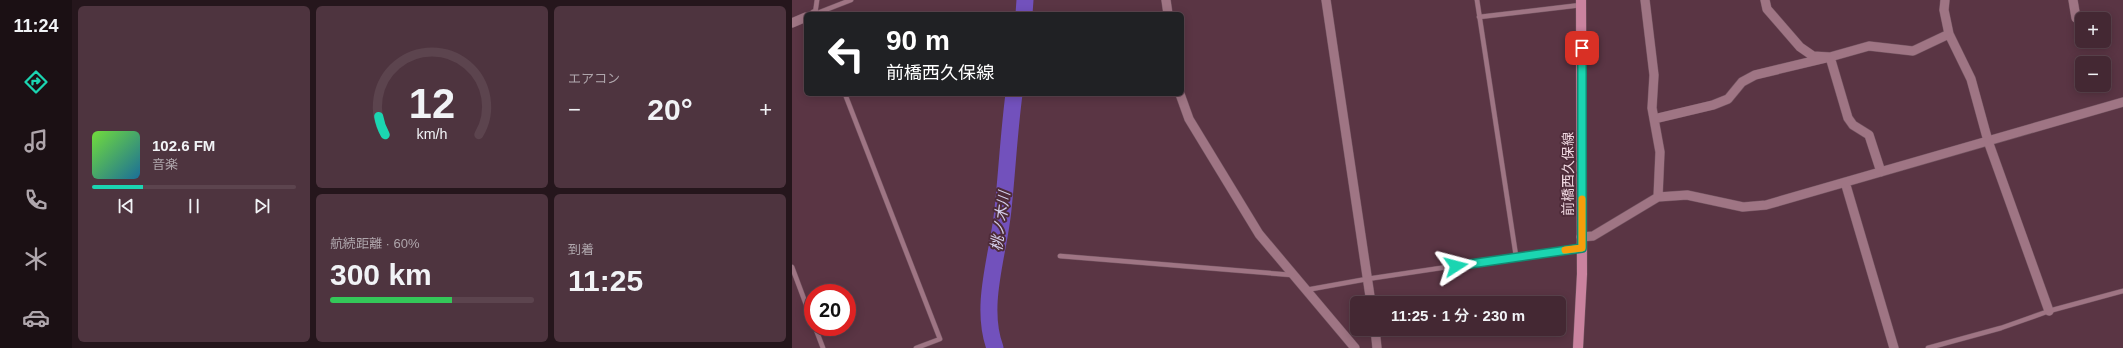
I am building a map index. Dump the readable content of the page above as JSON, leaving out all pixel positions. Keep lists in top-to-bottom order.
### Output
{
  "streets": {
    "main road": ["前橋西久保線"]
  },
  "water": ["桃ノ木川"],
  "page": {
    "tabs": "11:24",
    "tile": [
      "エアコン",
      ["航続距離 · 60%", "300 km"],
      ["到着", "11:25"]
    ],
    "map_buttons": ["+", "−"],
    "turn": ["90 m", "前橋西久保線"],
    "heat": ["−", "20°", "+"],
    "song": ["102.6 FM", "音楽"],
    "limit": "20",
    "trip": "11:25 · 1 分 · 230 m",
    "gauge": ["12", "km/h"]
  }
}
